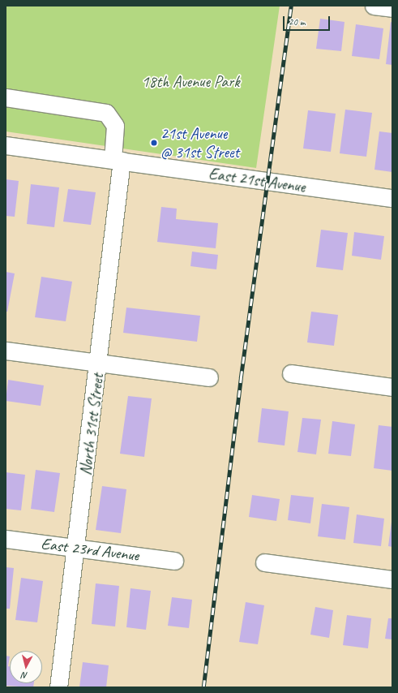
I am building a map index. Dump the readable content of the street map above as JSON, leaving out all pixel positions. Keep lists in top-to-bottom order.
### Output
{
  "streets": {
    "street": ["East 21st Avenue", "North 31st Street", "East 23rd Avenue"]
  },
  "crossings": [
    ["East 21st Avenue", "North 31st Street"],
    ["North 31st Street", "East 23rd Avenue"]
  ],
  "parks": ["18th Avenue Park"],
  "places": ["21st Avenue @ 31st Street"],
  "scale_bar": "20 m",
  "north": "bottom"
}
